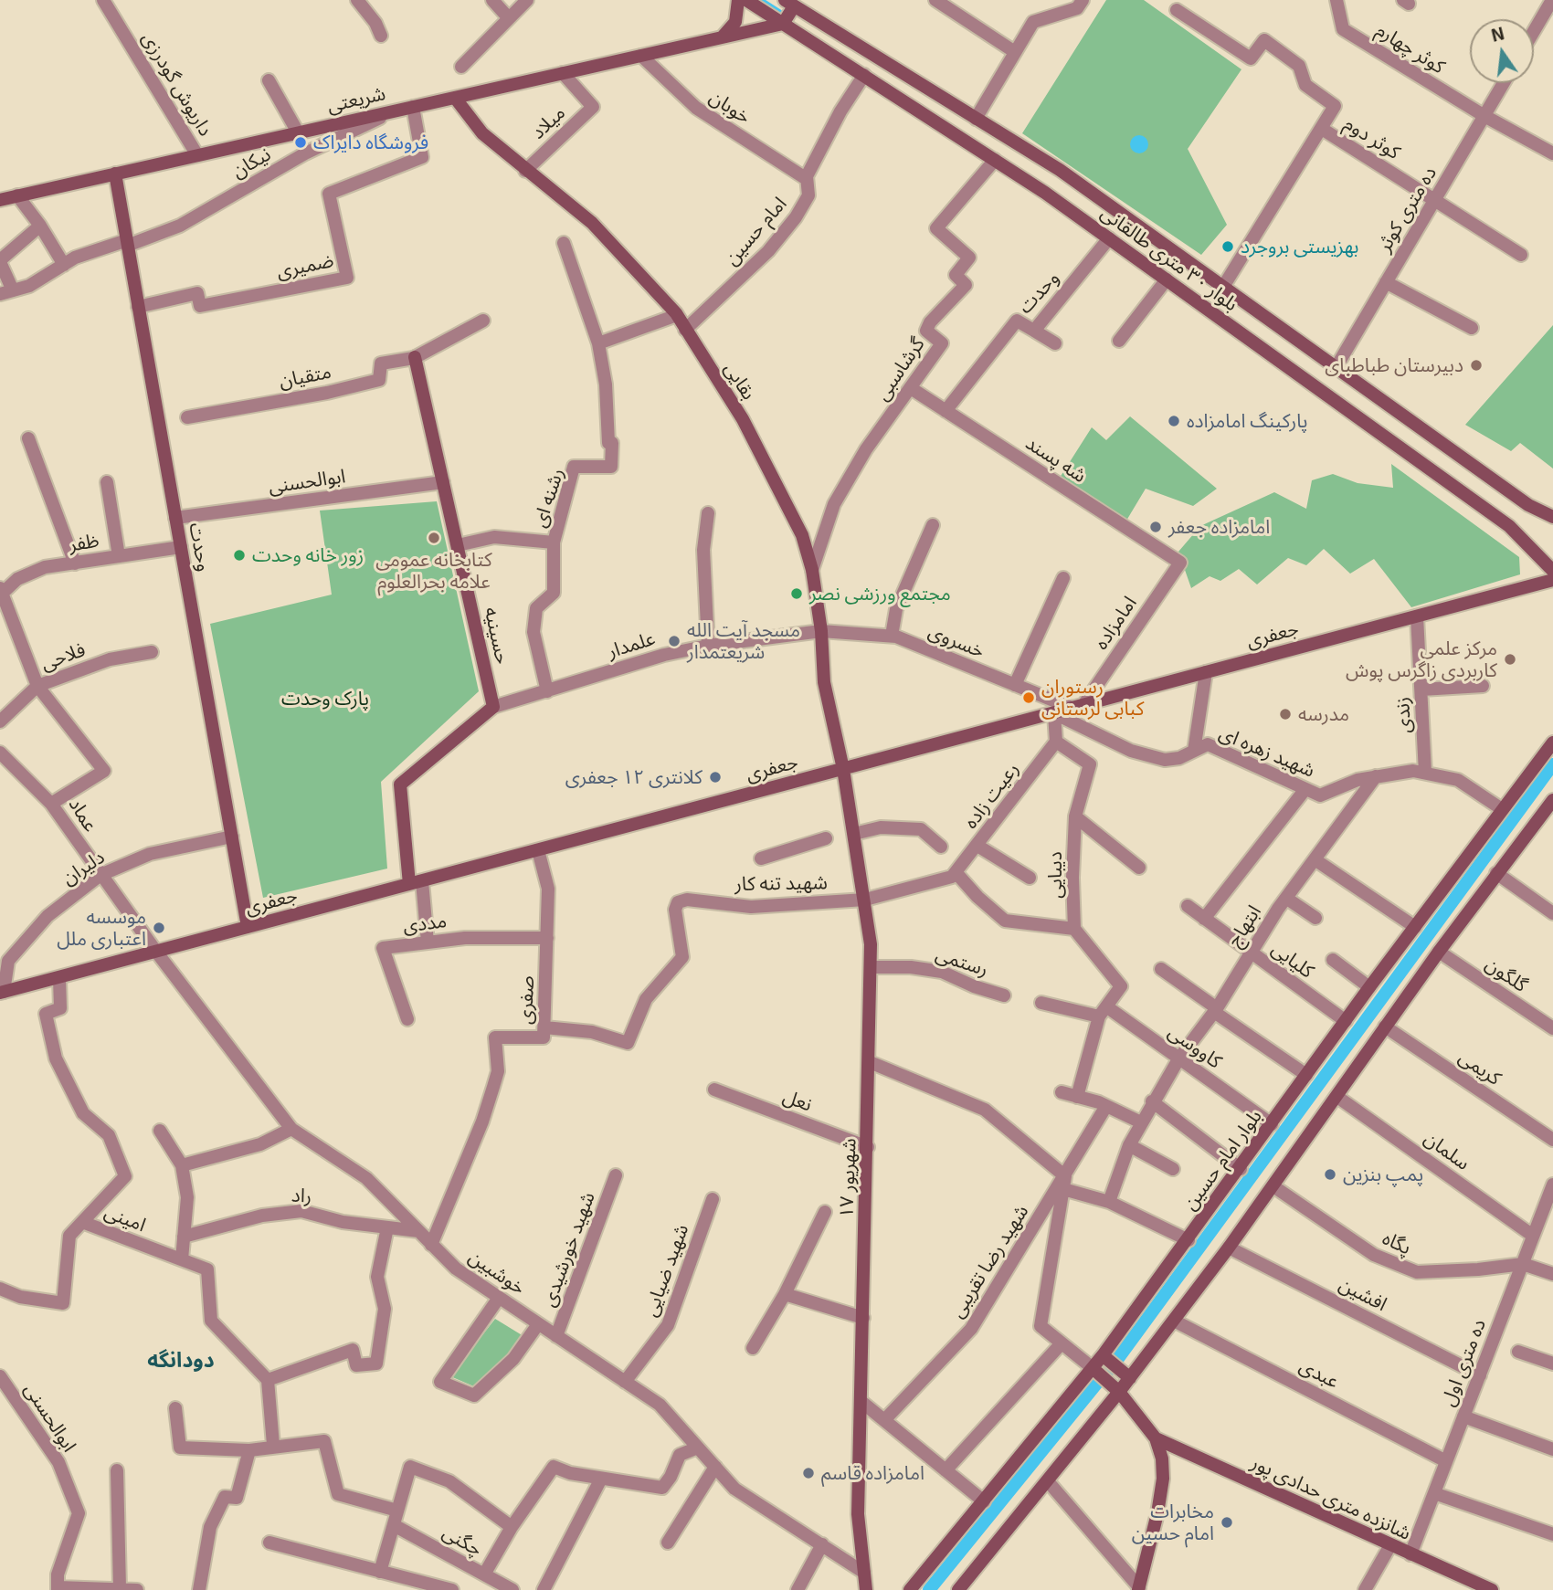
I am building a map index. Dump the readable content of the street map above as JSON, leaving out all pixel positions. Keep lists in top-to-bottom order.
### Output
{
  "streets": {
    "street": [
      "کوثر چهارم",
      "داریوش گودرزی",
      "شریعتی",
      "خوبان",
      "میلاد",
      "کوثر دوم",
      "نیکان",
      "ده متری کوثر",
      "امام حسین",
      "بلوار ۳۰ متری طالقانی",
      "ضمیری",
      "وحدت",
      "گرشاسبی",
      "متقیان",
      "بقایی",
      "شه پسند",
      "ابوالحسنی",
      "رشنه ای",
      "ظفر",
      "امامزاده",
      "جعفری",
      "حسینیه",
      "خسروی",
      "علمدار",
      "فلاحی",
      "زندی",
      "شهید زهره ای",
      "رعیت زاده",
      "عماد",
      "دلیران",
      "دیبایی",
      "شهید تنه کار",
      "مددی",
      "ابتهاج",
      "کلیایی",
      "رستمی",
      "گلگون",
      "صفری",
      "کاووسی",
      "کریمی",
      "نعل",
      "سلمان",
      "بلوار امام حسین",
      "۱۷ شهریور",
      "راد",
      "امینی",
      "پگاه",
      "شهید خورشیدی",
      "شهید رضا تقریبی",
      "شهید ضیایی",
      "خوشبین",
      "افشین",
      "ده متری اول",
      "عبدی",
      "شانزده متری حدادی پور",
      "چگنی"
    ]
  },
  "crossings": [
    ["کوثر چهارم", "ده متری کوثر"],
    ["داریوش گودرزی", "شریعتی"],
    ["شریعتی", "خوبان"],
    ["شریعتی", "میلاد"],
    ["شریعتی", "نیکان"],
    ["شریعتی", "بلوار ۳۰ متری طالقانی"],
    ["شریعتی", "ضمیری"],
    ["شریعتی", "وحدت"],
    ["شریعتی", "بقایی"],
    ["خوبان", "امام حسین"],
    ["میلاد", "بقایی"],
    ["کوثر دوم", "ده متری کوثر"],
    ["نیکان", "وحدت"],
    ["ده متری کوثر", "بلوار ۳۰ متری طالقانی"],
    ["امام حسین", "بلوار ۳۰ متری طالقانی"],
    ["امام حسین", "بقایی"],
    ["بلوار ۳۰ متری طالقانی", "وحدت"],
    ["بلوار ۳۰ متری طالقانی", "گرشاسبی"],
    ["ضمیری", "وحدت"],
    ["وحدت", "شه پسند"],
    ["وحدت", "ابوالحسنی"],
    ["وحدت", "ظفر"],
    ["وحدت", "جعفری"],
    ["وحدت", "دلیران"],
    ["گرشاسبی", "بقایی"],
    ["گرشاسبی", "شه پسند"],
    ["متقیان", "حسینیه"],
    ["بقایی", "جعفری"],
    ["بقایی", "خسروی"],
    ["بقایی", "علمدار"],
    ["بقایی", "۱۷ شهریور"],
    ["شه پسند", "امامزاده"],
    ["ابوالحسنی", "حسینیه"],
    ["رشنه ای", "علمدار"],
    ["امامزاده", "جعفری"],
    ["امامزاده", "خسروی"],
    ["جعفری", "خسروی"],
    ["جعفری", "زندی"],
    ["جعفری", "شهید زهره ای"],
    ["جعفری", "عماد"],
    ["جعفری", "دلیران"],
    ["جعفری", "صفری"],
    ["جعفری", "۱۷ شهریور"],
    ["جعفری", "امینی"],
    ["جعفری", "خوشبین"],
    ["حسینیه", "علمدار"],
    ["خسروی", "علمدار"],
    ["فلاحی", "عماد"],
    ["زندی", "شهید زهره ای"],
    ["شهید زهره ای", "ابتهاج"],
    ["شهید زهره ای", "بلوار امام حسین"],
    ["رعیت زاده", "دیبایی"],
    ["رعیت زاده", "شهید تنه کار"],
    ["رعیت زاده", "۱۷ شهریور"],
    ["عماد", "دلیران"],
    ["عماد", "خوشبین"],
    ["شهید تنه کار", "صفری"],
    ["شهید تنه کار", "۱۷ شهریور"],
    ["مددی", "صفری"],
    ["ابتهاج", "کلیایی"],
    ["ابتهاج", "کاووسی"],
    ["کلیایی", "بلوار امام حسین"],
    ["رستمی", "۱۷ شهریور"],
    ["صفری", "خوشبین"],
    ["کاووسی", "بلوار امام حسین"],
    ["نعل", "۱۷ شهریور"],
    ["سلمان", "ده متری اول"],
    ["۱۷ شهریور", "خوشبین"],
    ["راد", "خوشبین"],
    ["پگاه", "ده متری اول"],
    ["شهید خورشیدی", "خوشبین"],
    ["شهید ضیایی", "خوشبین"],
    ["افشین", "ده متری اول"],
    ["ده متری اول", "عبدی"],
    ["ده متری اول", "شانزده متری حدادی پور"]
  ],
  "districts": ["دودانگه"],
  "parks": ["پارک وحدت"],
  "places": [
    "فروشگاه دایراک",
    "بهزیستی بروجرد",
    "دبیرستان طباطبای",
    "پارکینگ امامزاده",
    "امامزاده جعفر",
    "کتابخانه عمومی علامه بحرالعلوم",
    "زور خانه وحدت",
    "مجتمع ورزشی نصر",
    "مسجد آیت الله شریعتمدار",
    "مرکز علمی کاربردی زاگرس پوش",
    "رستوران کبابی لرستانی",
    "مدرسه",
    "کلانتری ۱۲ جعفری",
    "موسسه اعتباری ملل",
    "پمپ بنزین",
    "امامزاده قاسم",
    "مخابرات امام حسین"
  ],
  "north": "top"
}
